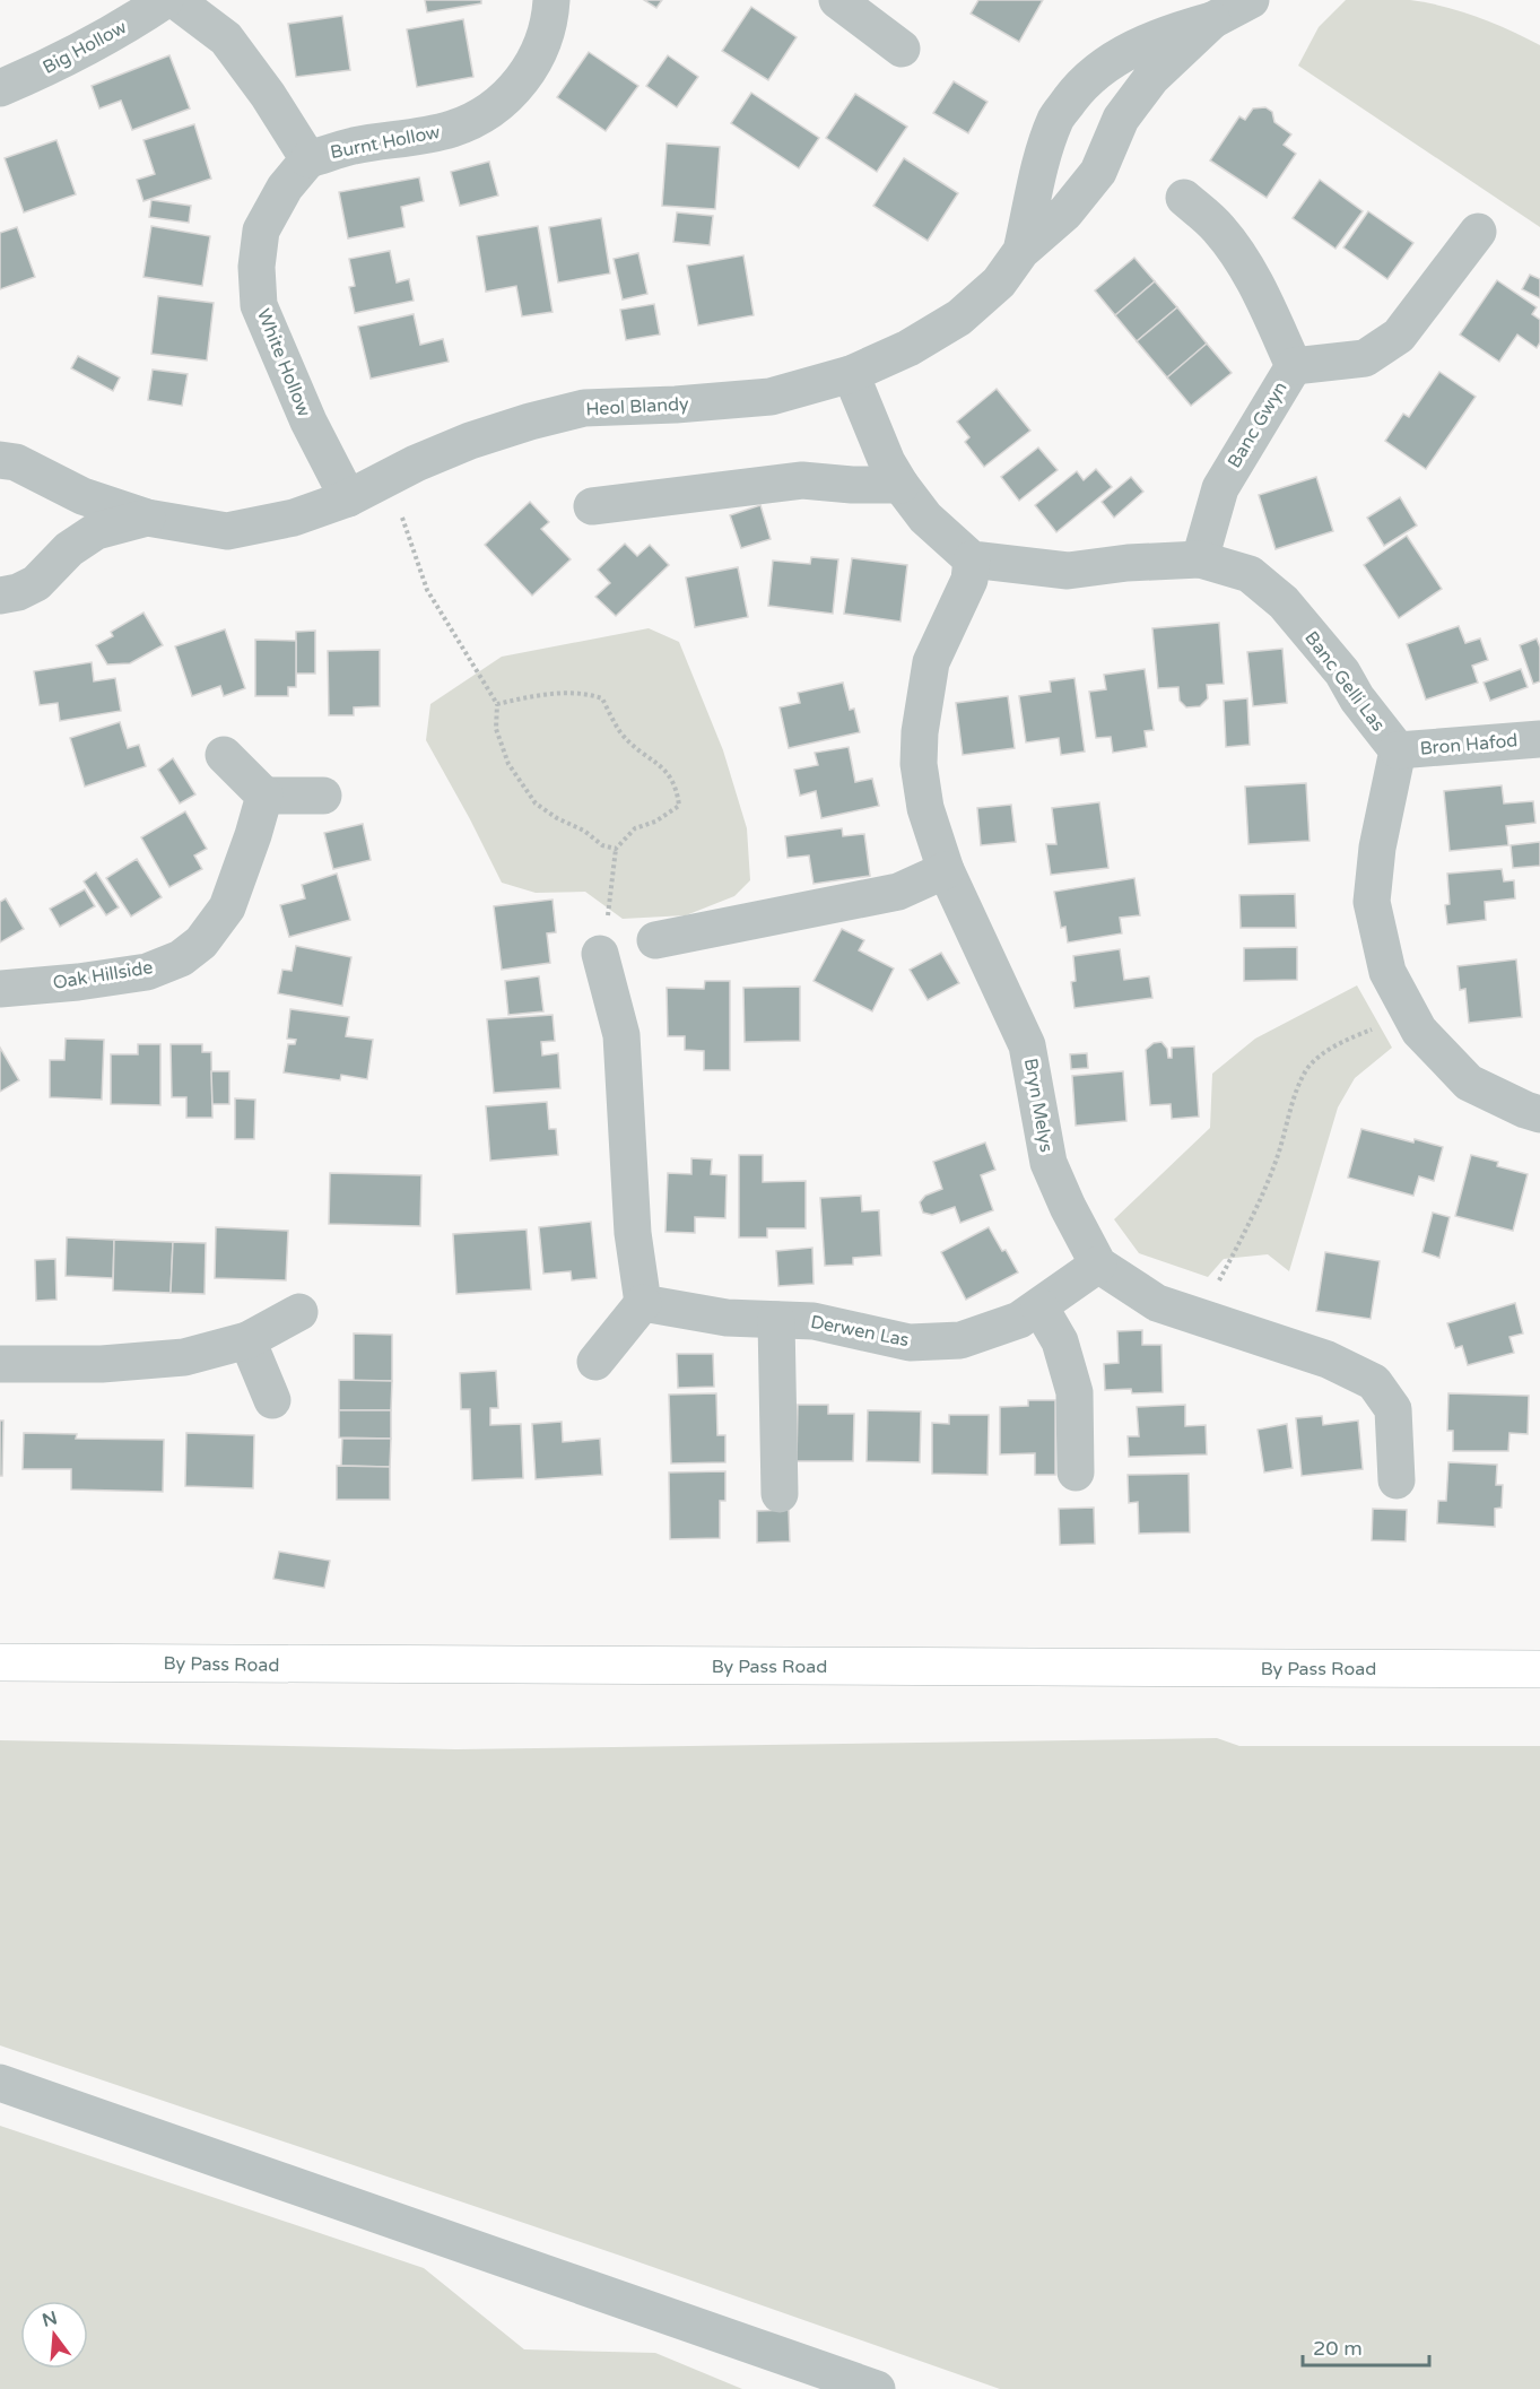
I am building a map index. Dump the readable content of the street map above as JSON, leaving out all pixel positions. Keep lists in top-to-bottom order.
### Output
{
  "streets": {
    "main road": ["By Pass Road"],
    "street": [
      "Big Hollow",
      "Burnt Hollow",
      "White Hollow",
      "Heol Blandy",
      "Banc Gwyn",
      "Banc Gelli Las",
      "Bron Hafod",
      "Oak Hillside",
      "Bryn Melys",
      "Derwen Las"
    ]
  },
  "crossings": [
    ["Burnt Hollow", "White Hollow"],
    ["White Hollow", "Heol Blandy"],
    ["Banc Gwyn", "Banc Gelli Las"],
    ["Banc Gelli Las", "Bron Hafod"],
    ["Banc Gelli Las", "Bryn Melys"],
    ["Bryn Melys", "Derwen Las"]
  ],
  "scale_bar": "20 m",
  "north": "top"
}
